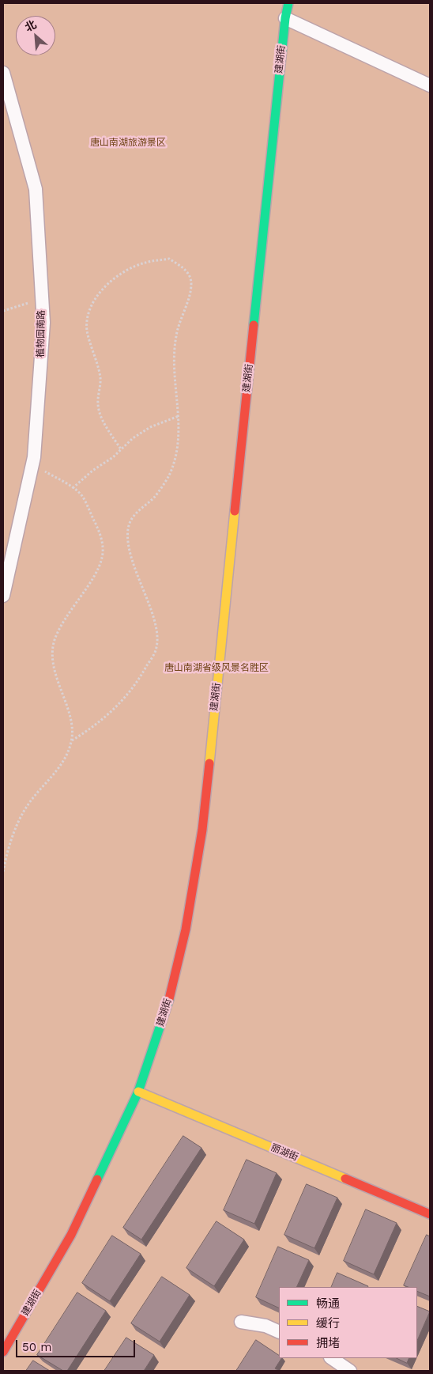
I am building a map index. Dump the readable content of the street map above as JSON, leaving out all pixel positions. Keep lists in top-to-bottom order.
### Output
{
  "streets": {
    "street": ["建湖街", "植物园南路", "丽湖街"]
  },
  "crossings": [
    ["建湖街", "丽湖街"]
  ],
  "parks": ["唐山南湖旅游景区", "唐山南湖省级风景名胜区"],
  "legend": ["畅通", "缓行", "拥堵"],
  "scale_bar": "50 m",
  "north": "top left"
}
